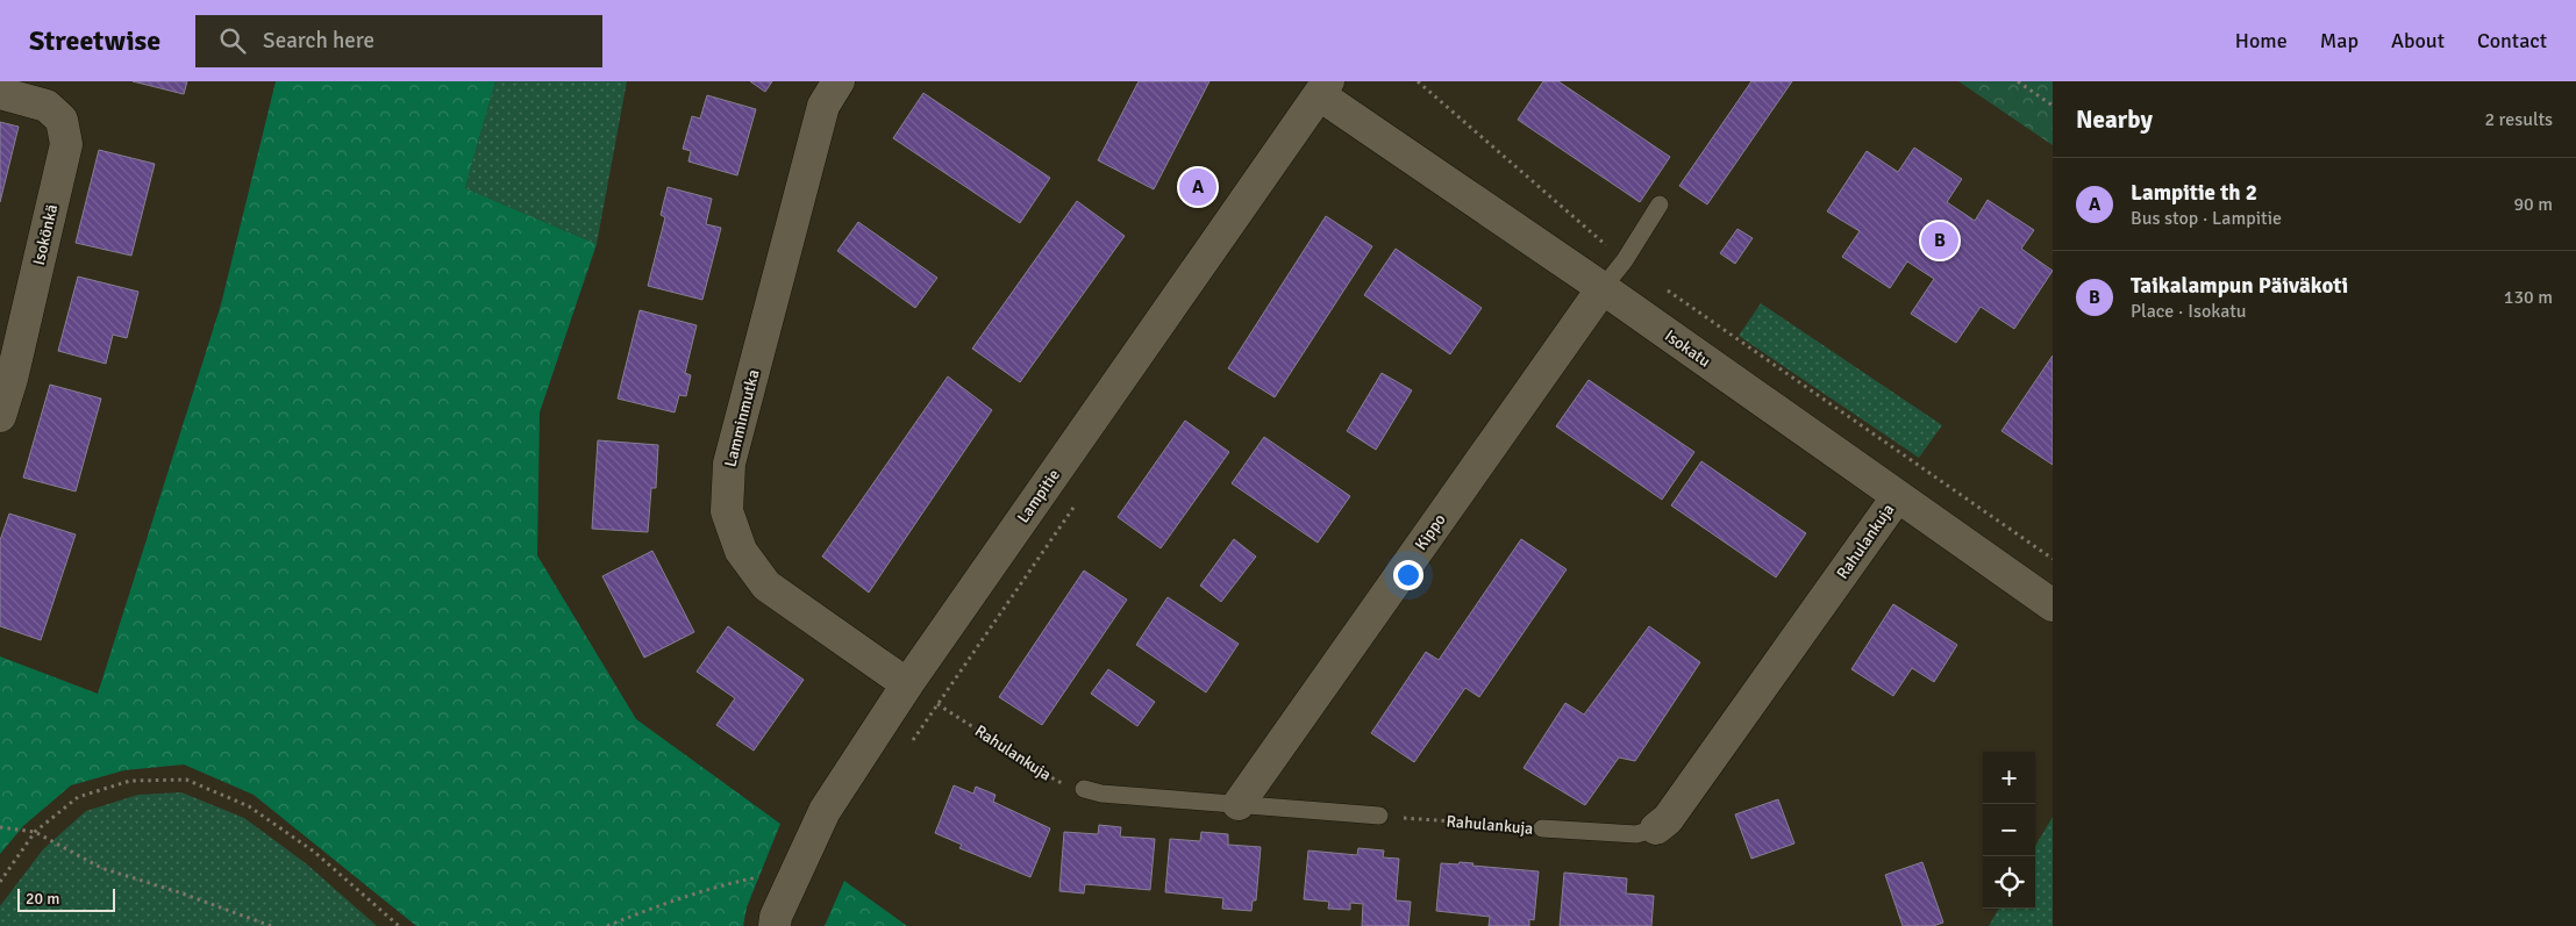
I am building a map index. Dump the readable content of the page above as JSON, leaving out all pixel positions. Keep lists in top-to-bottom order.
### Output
{
  "streets": {
    "street": [
      "Isokönkä",
      "Isokatu",
      "Lamminmutka",
      "Lampitie",
      "Kippo",
      "Rahulankuja"
    ]
  },
  "crossings": [
    ["Isokatu", "Lampitie"],
    ["Isokatu", "Kippo"],
    ["Isokatu", "Rahulankuja"],
    ["Lamminmutka", "Lampitie"]
  ],
  "scale_bar": "20 m",
  "page": {
    "header": "Streetwise",
    "search": "Search here",
    "nav": [
      "Home",
      "Map",
      "About",
      "Contact"
    ],
    "heading": ["Nearby", "2 results"],
    "list": [
      {
        "mark": "A",
        "name": "Lampitie th 2",
        "note": "Bus stop · Lampitie",
        "value": "90 m"
      },
      {
        "mark": "B",
        "name": "Taikalampun Päiväkoti",
        "note": "Place · Isokatu",
        "value": "130 m"
      }
    ],
    "pins": ["A", "B"],
    "map_buttons": ["+", "−"],
    "scale": "20 m"
  }
}
